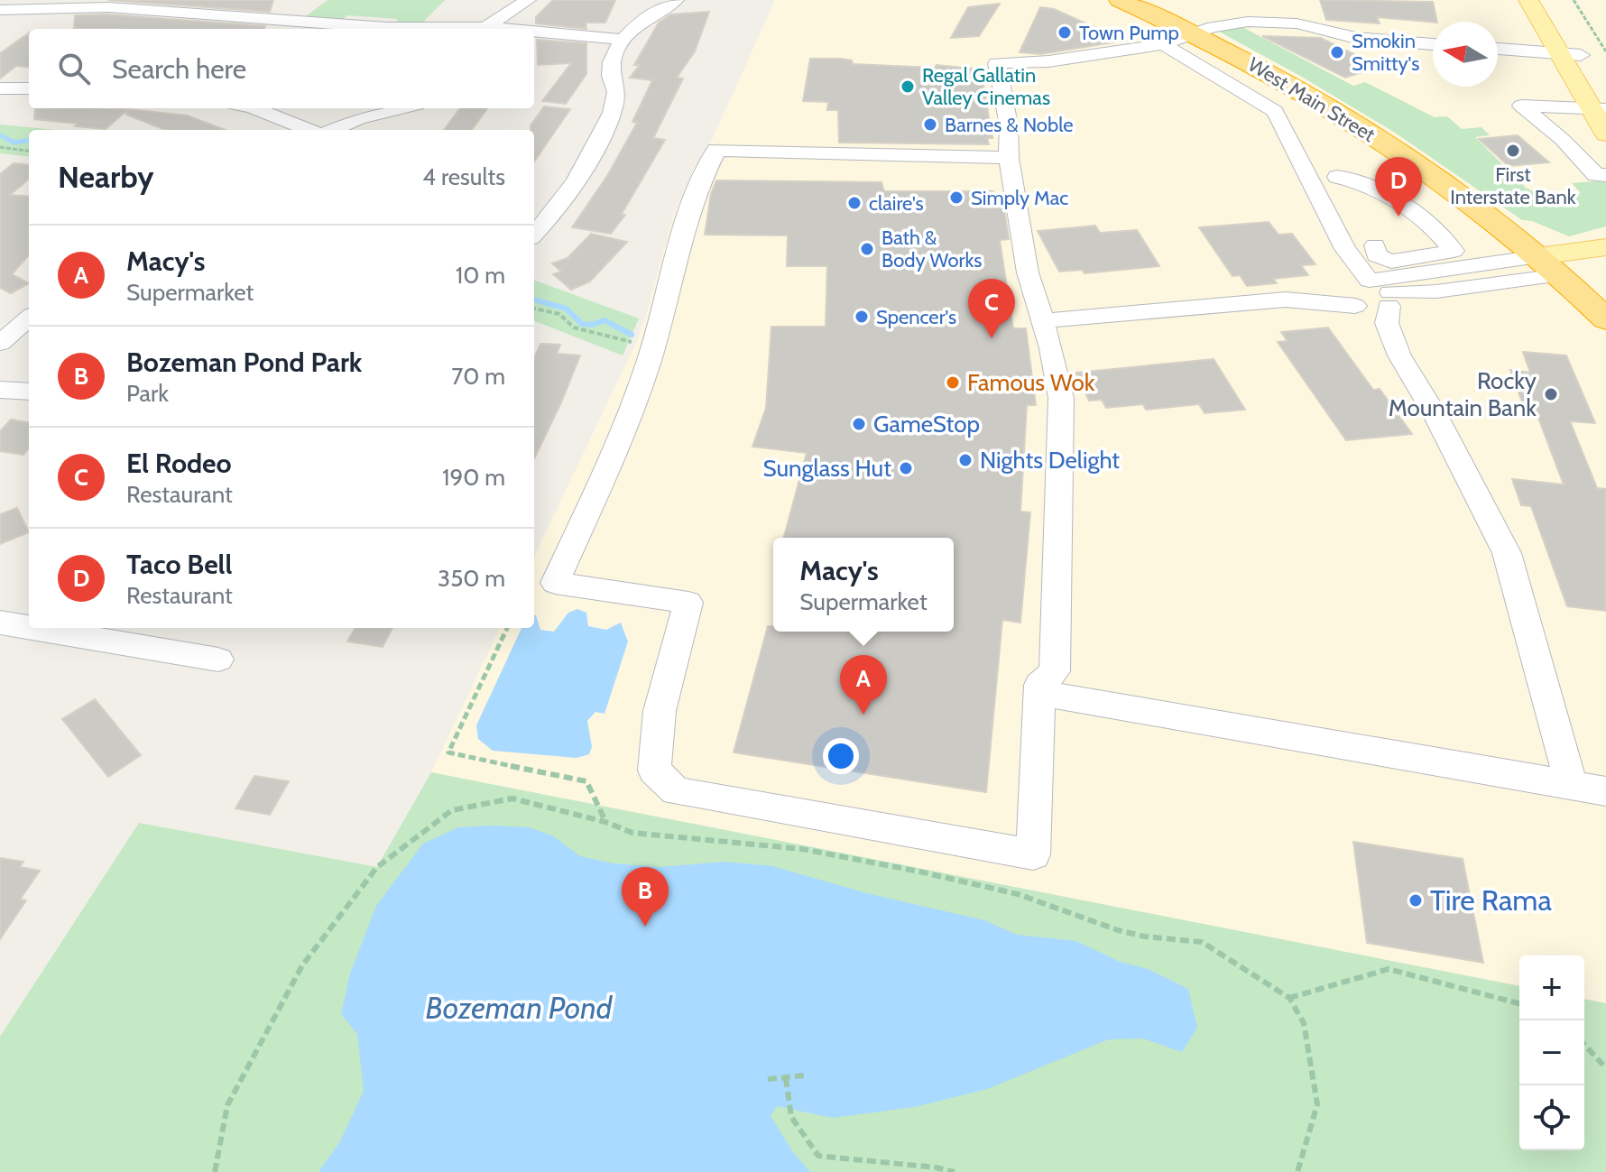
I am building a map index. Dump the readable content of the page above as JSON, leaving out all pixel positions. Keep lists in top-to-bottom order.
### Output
{
  "streets": {
    "highway": ["West Main Street"]
  },
  "water": ["Bozeman Pond"],
  "places": [
    "Town Pump",
    "Smokin Smitty's",
    "Regal Gallatin Valley Cinemas",
    "Barnes & Noble",
    "First Interstate Bank",
    "Simply Mac",
    "claire's",
    "Bath & Body Works",
    "Spencer's",
    "Famous Wok",
    "Rocky Mountain Bank",
    "GameStop",
    "Nights Delight",
    "Sunglass Hut",
    "Tire Rama"
  ],
  "north": "left",
  "page": {
    "search": "Search here",
    "heading": ["Nearby", "4 results"],
    "pins": [
      "D",
      "C",
      "A",
      "B"
    ],
    "list": [
      {
        "mark": "A",
        "name": "Macy's",
        "note": "Supermarket",
        "value": "10 m"
      },
      {
        "mark": "B",
        "name": "Bozeman Pond Park",
        "note": "Park",
        "value": "70 m"
      },
      {
        "mark": "C",
        "name": "El Rodeo",
        "note": "Restaurant",
        "value": "190 m"
      },
      {
        "mark": "D",
        "name": "Taco Bell",
        "note": "Restaurant",
        "value": "350 m"
      }
    ],
    "popup": ["Macy's", "Supermarket"],
    "map_buttons": ["+", "−"]
  }
}
